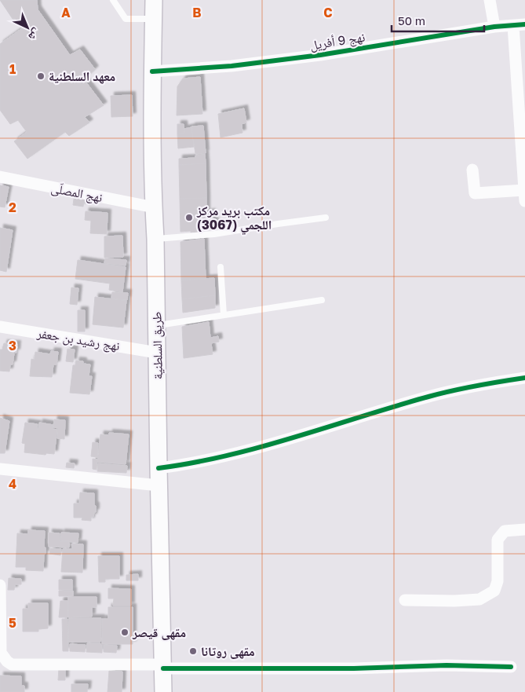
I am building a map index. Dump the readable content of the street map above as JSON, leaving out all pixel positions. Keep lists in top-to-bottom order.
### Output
{
  "streets": {
    "main road": ["طريق السلطنية"],
    "street": ["نهج 9 أفريل", "نهج المصلّى", "نهج رشيد بن جعفر"]
  },
  "crossings": [
    ["نهج 9 أفريل", "طريق السلطنية"],
    ["نهج المصلّى", "طريق السلطنية"],
    ["نهج رشيد بن جعفر", "طريق السلطنية"]
  ],
  "places": [
    "معهد السلطنية",
    "مكتب بريد مركز اللجمي (3067)",
    "مقهى قيصر",
    "مقهى روتانا"
  ],
  "scale_bar": "50 m",
  "north": "bottom right",
  "grid": {
    "columns": ["A", "B", "C"],
    "rows": [
      "1",
      "2",
      "3",
      "4",
      "5"
    ]
  }
}
